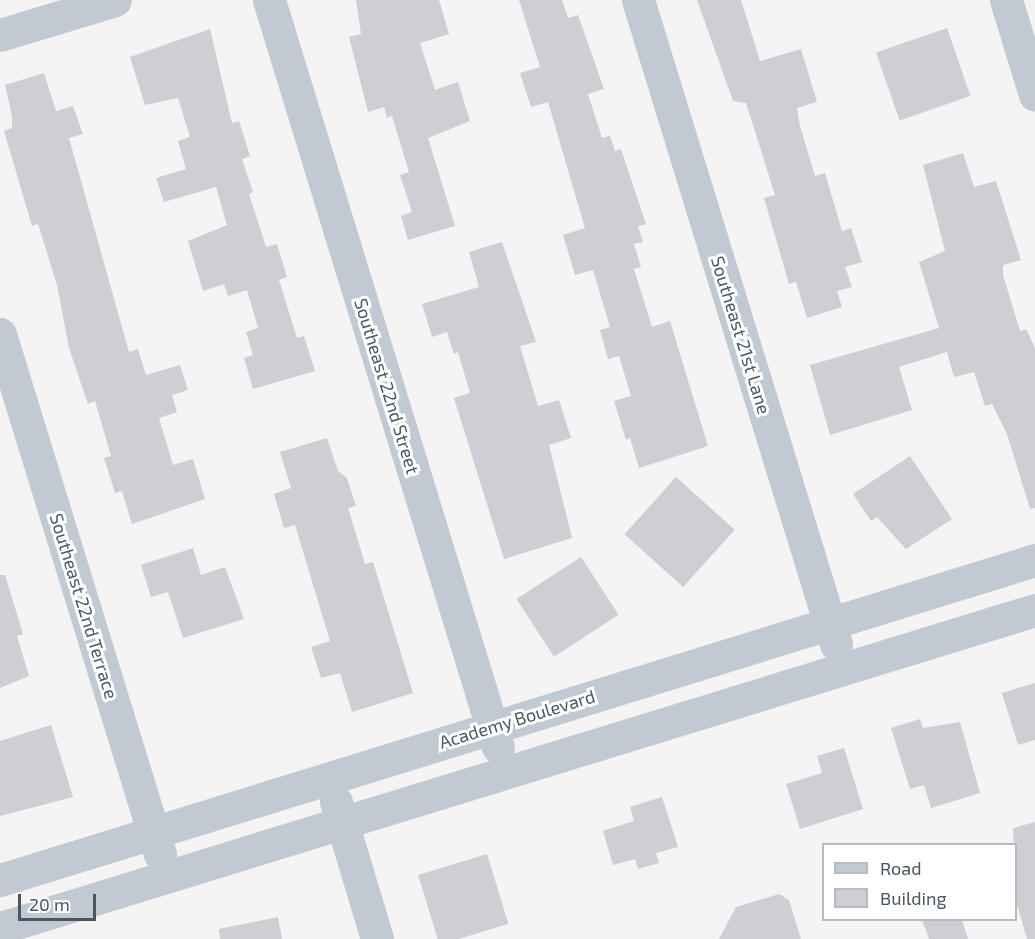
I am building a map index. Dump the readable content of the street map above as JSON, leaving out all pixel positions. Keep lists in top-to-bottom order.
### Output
{
  "streets": {
    "street": [
      "Southeast 21st Lane",
      "Southeast 22nd Street",
      "Southeast 22nd Terrace",
      "Academy Boulevard"
    ]
  },
  "crossings": [
    ["Southeast 21st Lane", "Academy Boulevard"],
    ["Southeast 22nd Street", "Academy Boulevard"],
    ["Southeast 22nd Terrace", "Academy Boulevard"]
  ],
  "legend": ["Road", "Building"],
  "scale_bar": "20 m"
}
